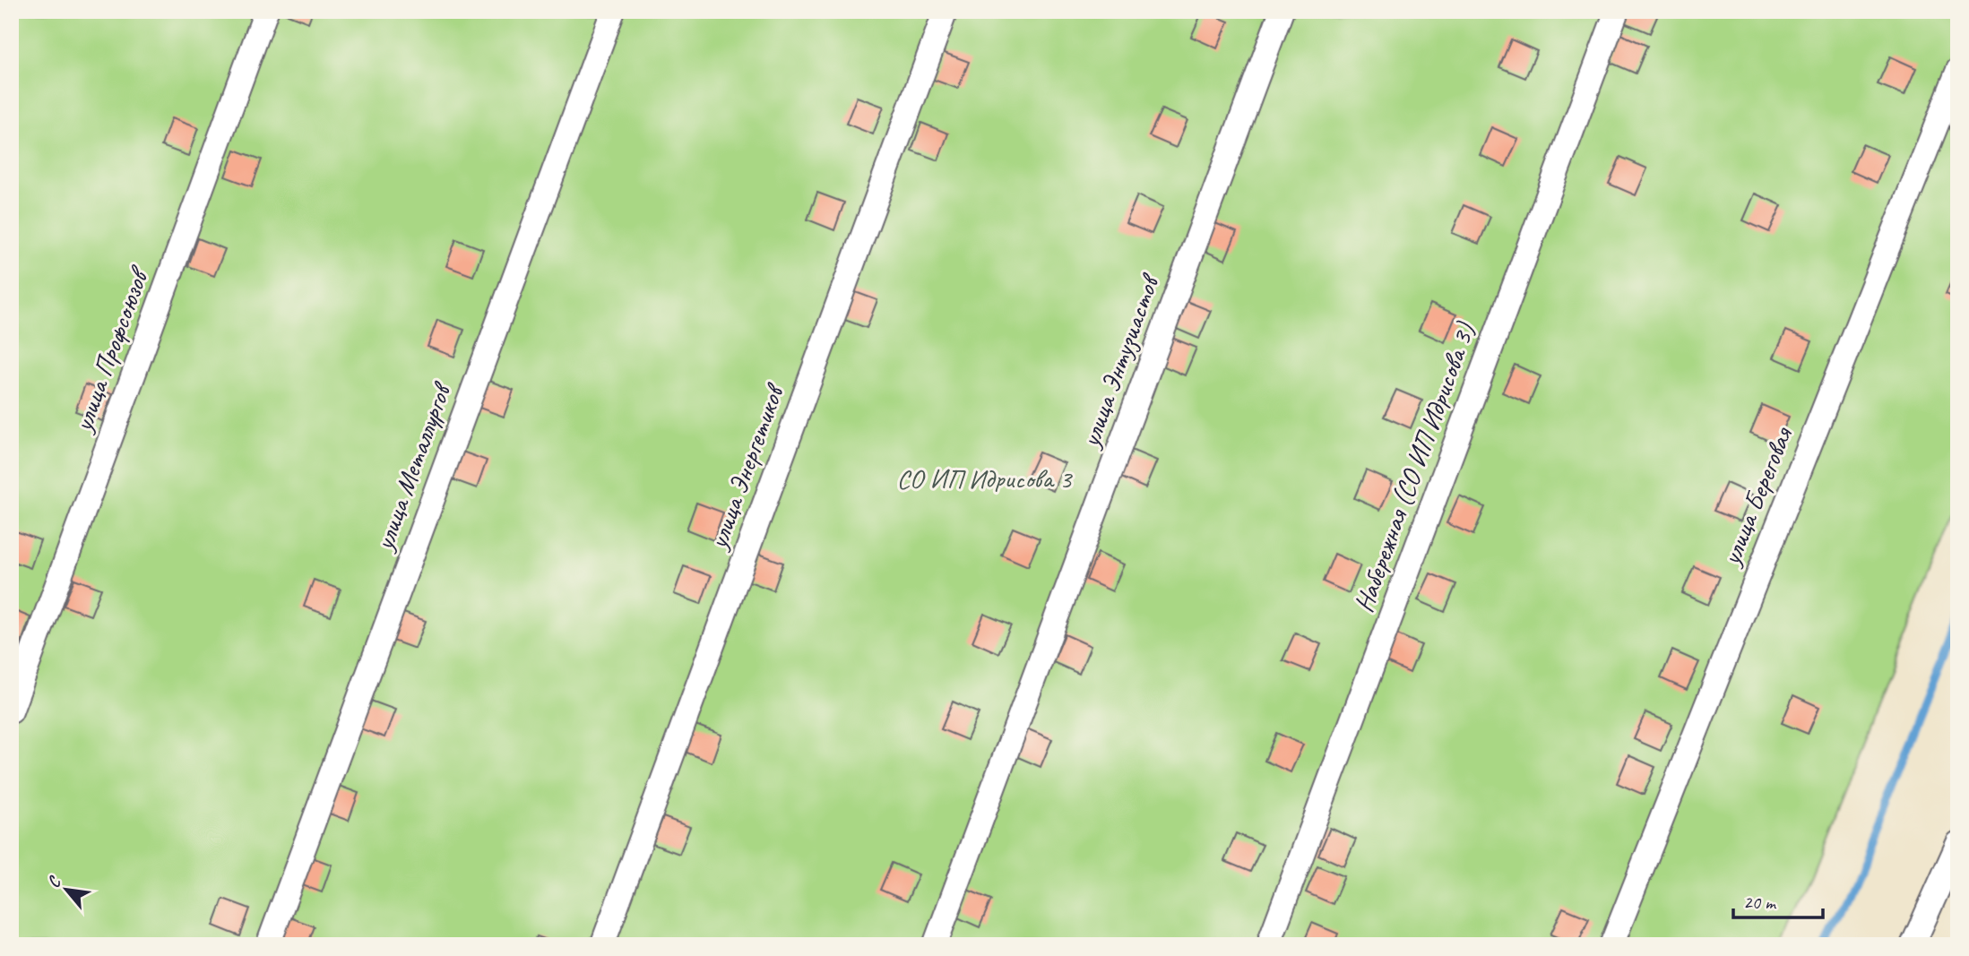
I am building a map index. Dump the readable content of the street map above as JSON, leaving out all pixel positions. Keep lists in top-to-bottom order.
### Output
{
  "streets": {
    "street": [
      "улица Профсоюзов",
      "улица Энтузиастов",
      "улица Металлургов",
      "улица Энергетиков",
      "Набережная (СО ИП Идрисова 3)",
      "улица Береговая"
    ]
  },
  "parks": ["СО ИП Идрисова 3"],
  "scale_bar": "20 m",
  "north": "top left"
}
